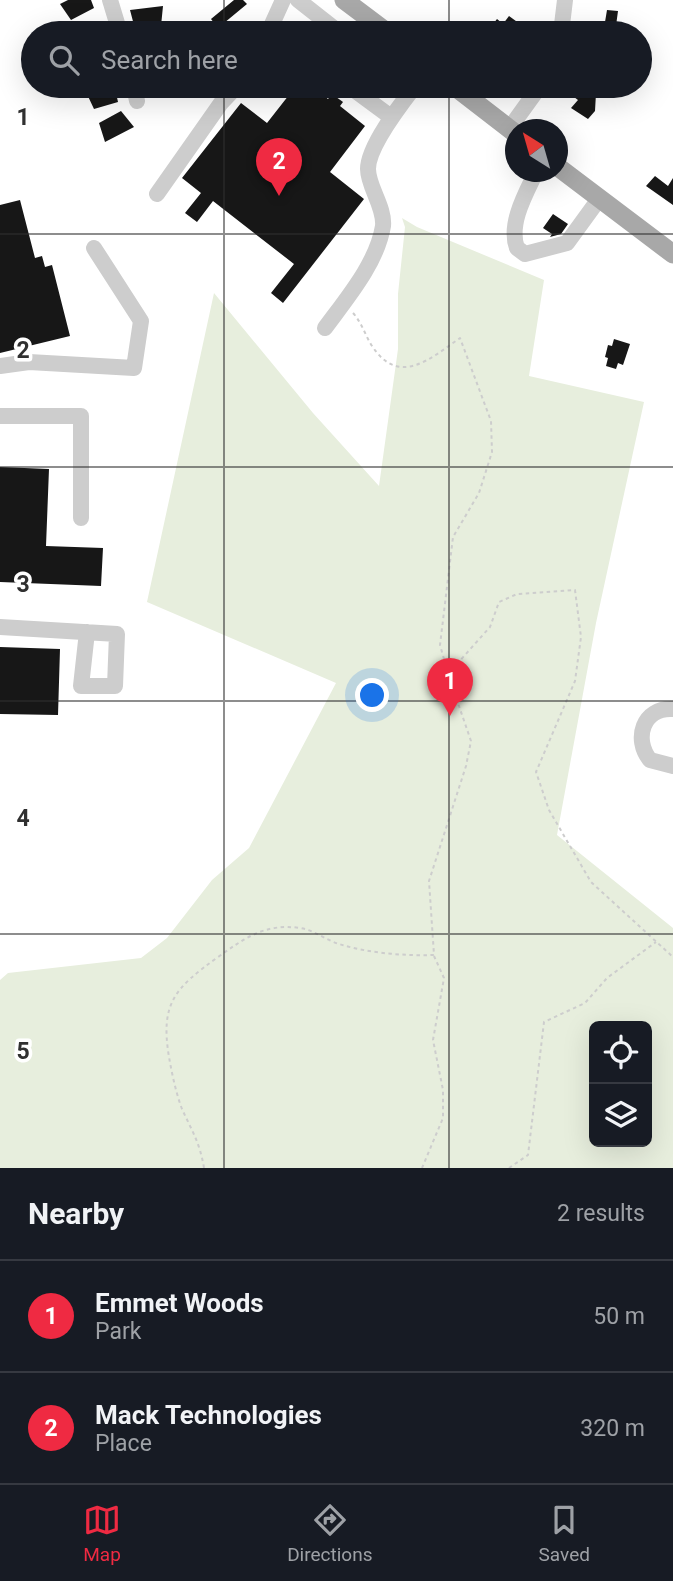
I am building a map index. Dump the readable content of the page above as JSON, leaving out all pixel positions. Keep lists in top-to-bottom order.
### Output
{
  "north": "top left",
  "page": {
    "search": "Search here",
    "pins": ["2", "1"],
    "heading": ["Nearby", "2 results"],
    "list": [
      {
        "mark": "1",
        "name": "Emmet Woods",
        "note": "Park",
        "value": "50 m"
      },
      {
        "mark": "2",
        "name": "Mack Technologies",
        "note": "Place",
        "value": "320 m"
      }
    ],
    "nav": ["Map", "Directions", "Saved"]
  },
  "grid": {
    "rows": [
      "1",
      "2",
      "3",
      "4",
      "5"
    ]
  }
}
